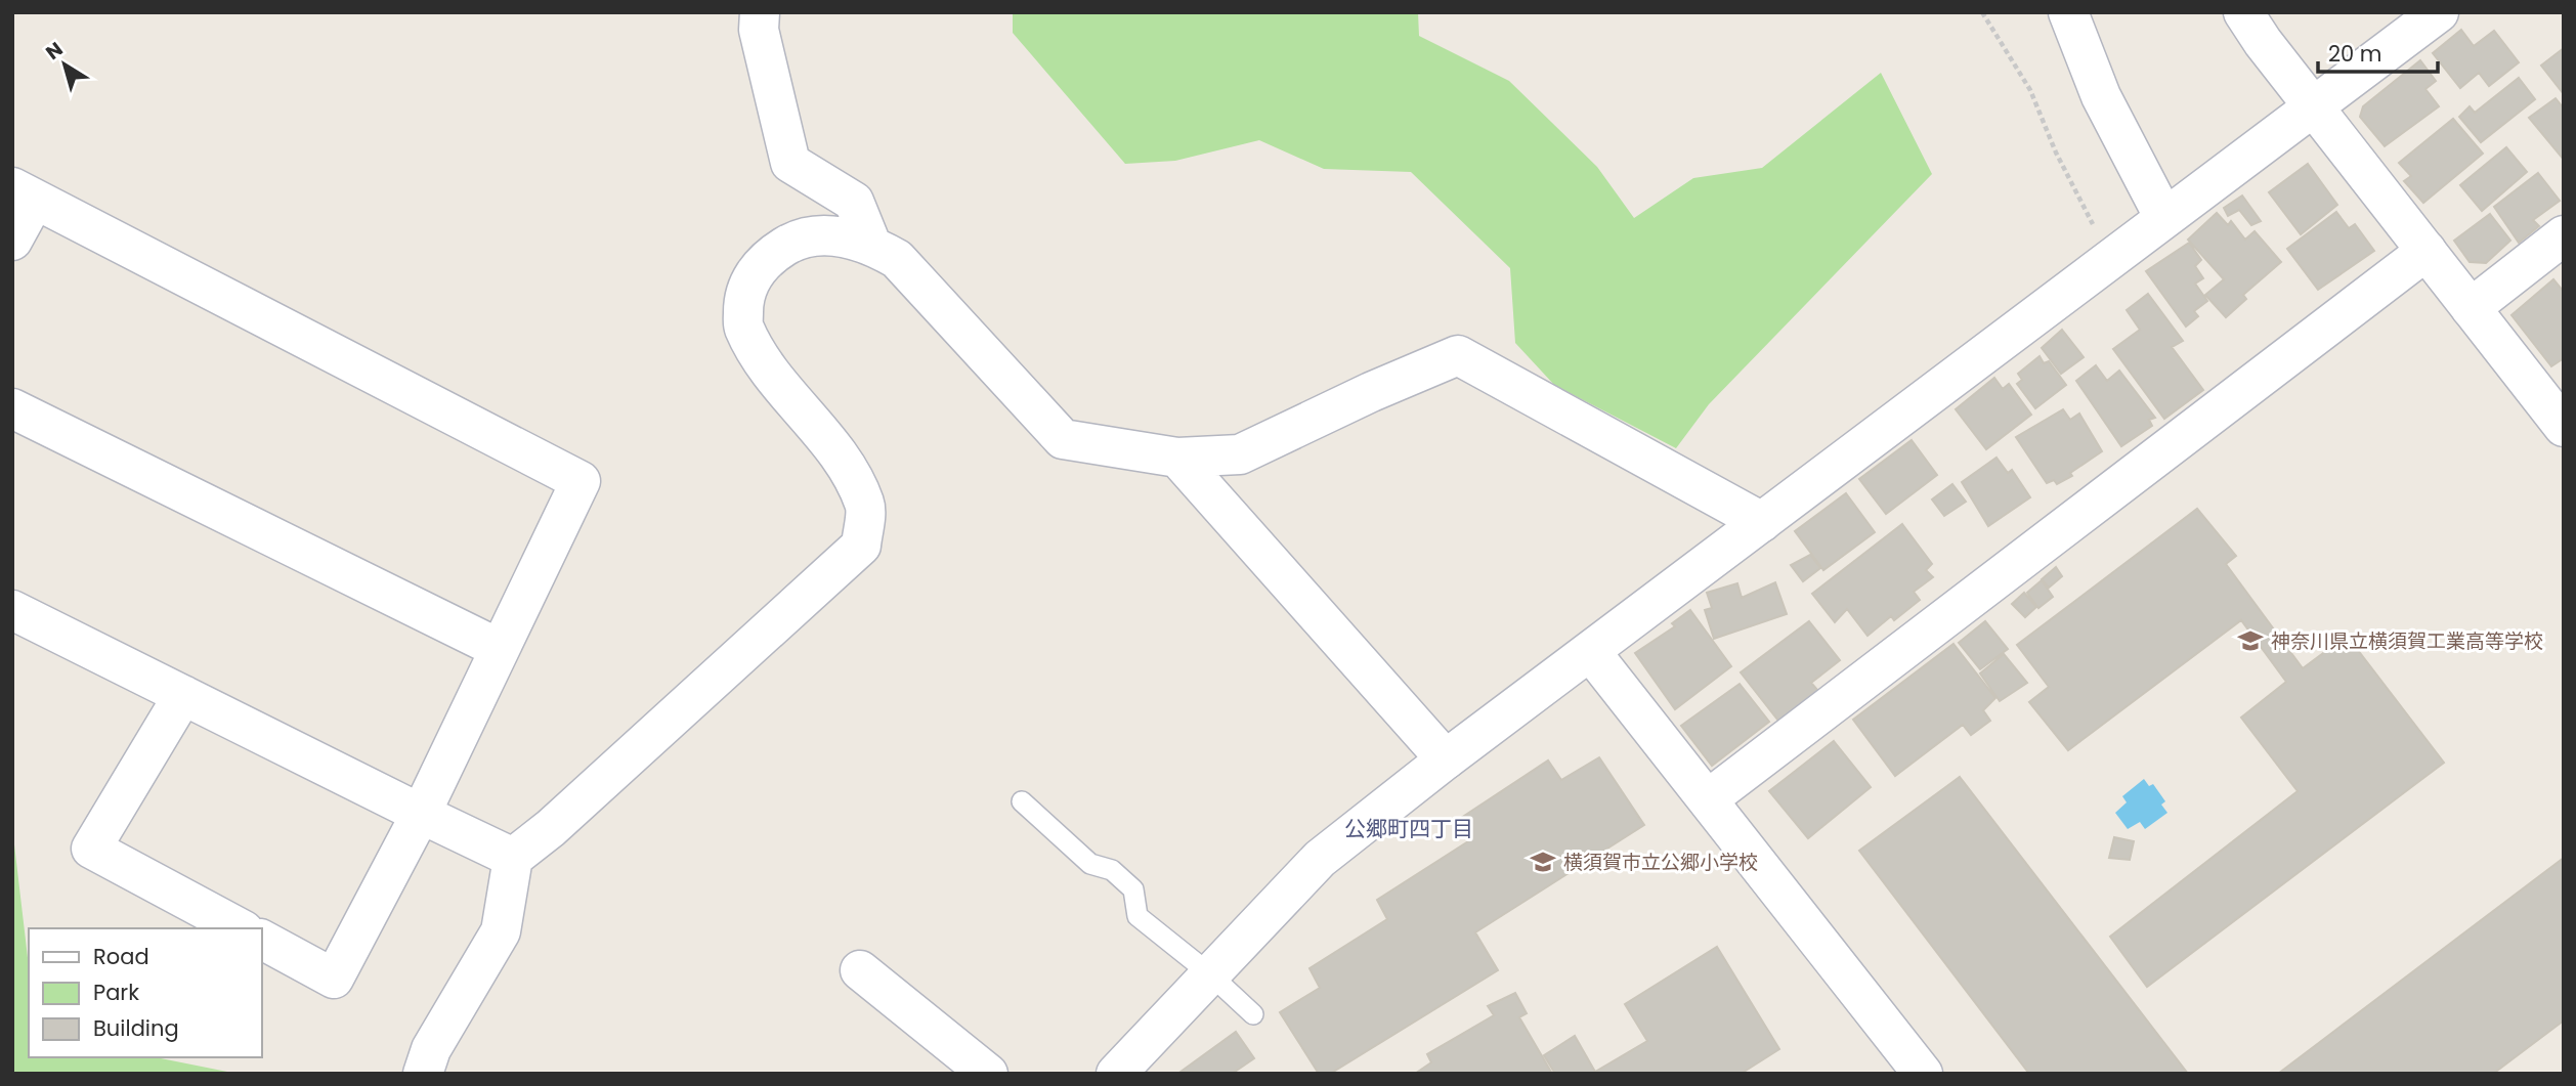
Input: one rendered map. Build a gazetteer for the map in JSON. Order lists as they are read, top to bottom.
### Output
{
  "districts": ["公郷町四丁目"],
  "places": {
    "school or university": ["神奈川県立横須賀工業高等学校", "横須賀市立公郷小学校"]
  },
  "legend": ["Road", "Park", "Building"],
  "scale_bar": "20 m",
  "north": "top left"
}
